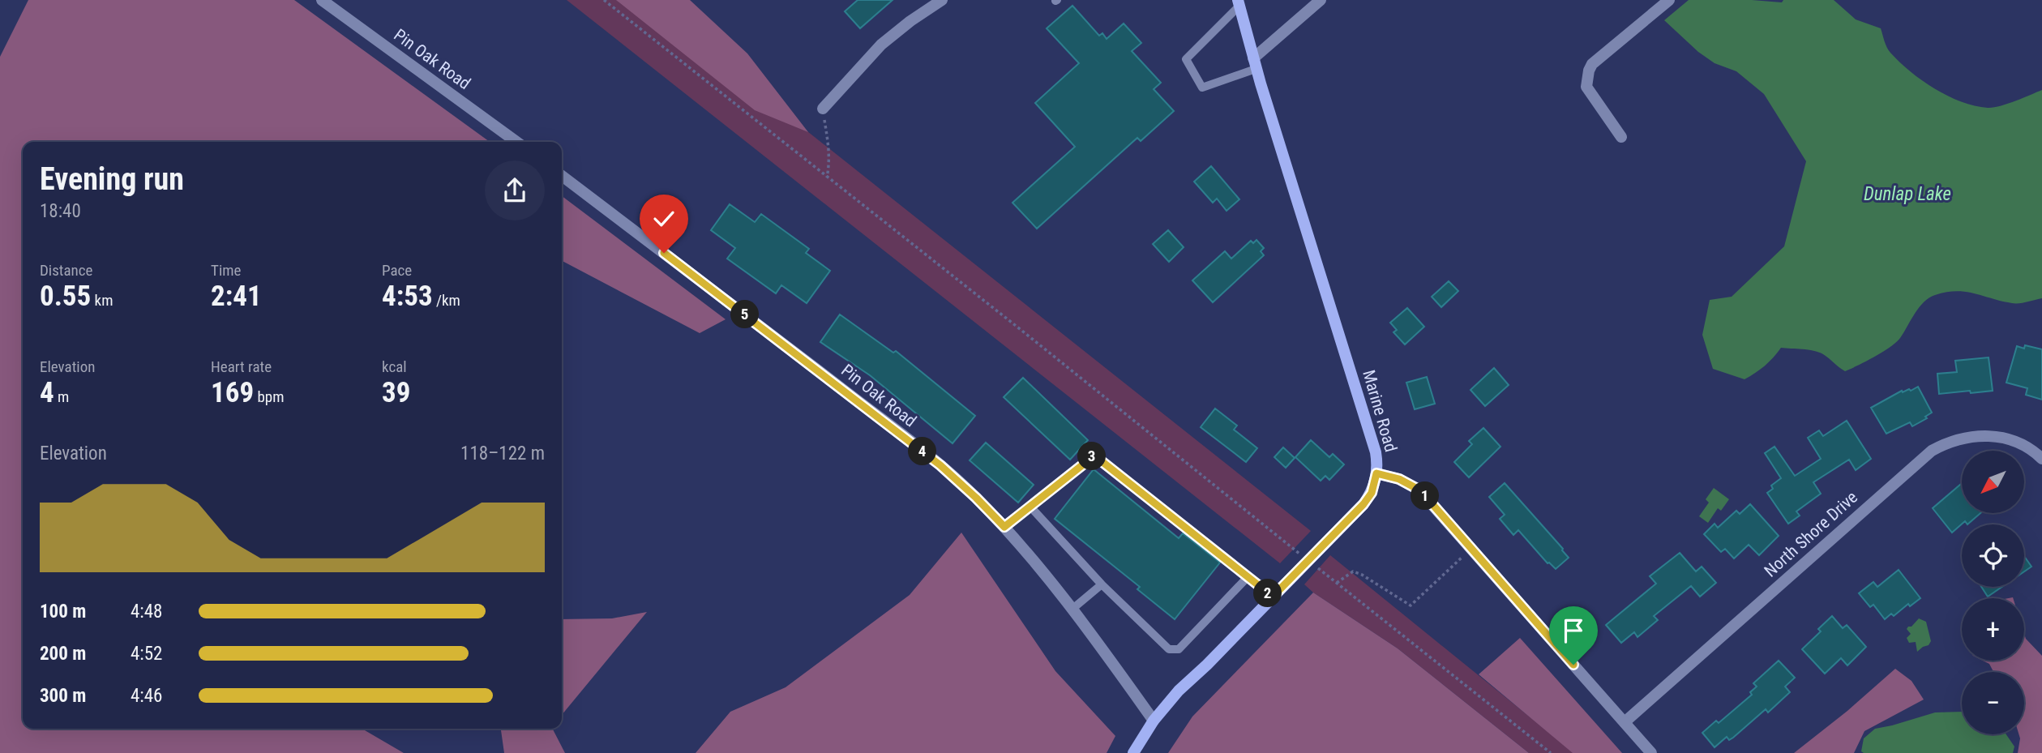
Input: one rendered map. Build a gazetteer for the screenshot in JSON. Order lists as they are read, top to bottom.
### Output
{
  "streets": {
    "main road": ["Marine Road"],
    "street": ["Pin Oak Road", "North Shore Drive"]
  },
  "crossings": [
    ["Pin Oak Road", "Marine Road"]
  ],
  "water": ["Dunlap Lake"],
  "north": "bottom left",
  "page": {
    "heading": ["Evening run", "18:40"],
    "stats": [
      ["Distance", "0.55 km"],
      ["Time", "2:41"],
      ["Pace", "4:53 /km"],
      ["Elevation", "4 m"],
      ["Heart rate", "169 bpm"],
      ["kcal", "39"]
    ],
    "pins": [
      "5",
      "4",
      "3",
      "1",
      "2"
    ],
    "chart": ["Elevation", "118–122 m"],
    "map_buttons": ["+", "−"],
    "list": [
      {
        "name": "100 m",
        "note": "4:48"
      },
      {
        "name": "200 m",
        "note": "4:52"
      },
      {
        "name": "300 m",
        "note": "4:46"
      }
    ]
  }
}
